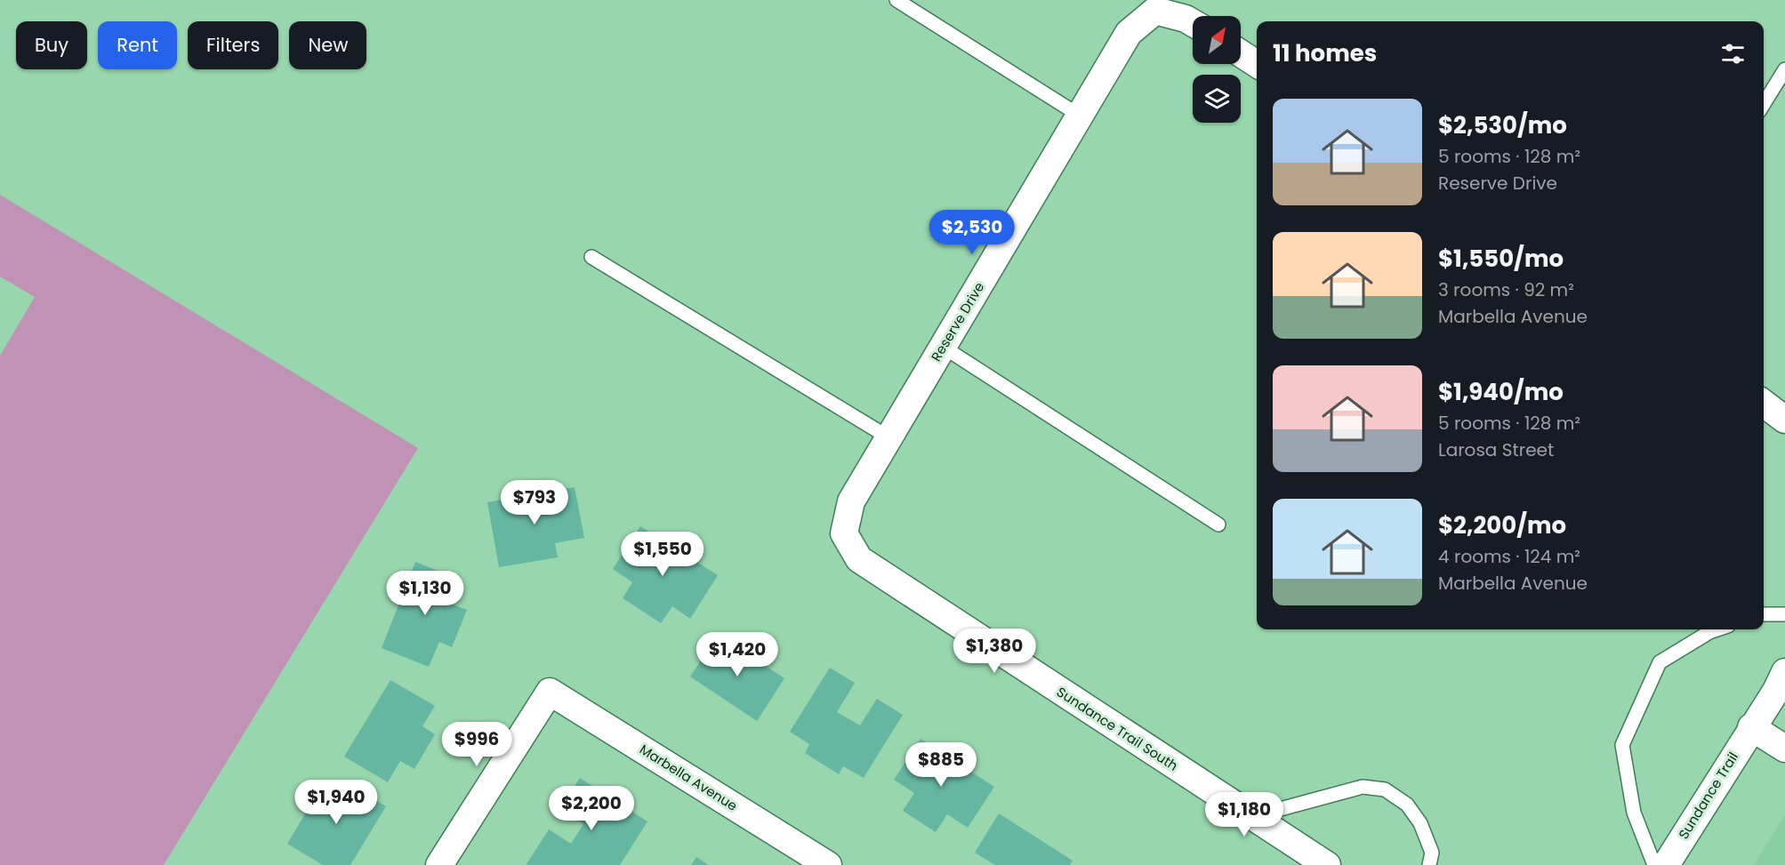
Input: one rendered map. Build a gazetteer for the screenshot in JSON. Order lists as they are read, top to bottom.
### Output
{
  "streets": {
    "street": [
      "Reserve Drive",
      "Sundance Trail South",
      "Marbella Avenue",
      "Sundance Trail"
    ]
  },
  "crossings": [
    ["Reserve Drive", "Sundance Trail South"]
  ],
  "north": "top right",
  "page": {
    "chip": [
      "Buy",
      "Rent",
      "Filters",
      "New"
    ],
    "heading": "11 homes",
    "list": [
      {
        "name": "$2,530/mo",
        "note": "5 rooms · 128 m² · Reserve Drive"
      },
      {
        "name": "$1,550/mo",
        "note": "3 rooms · 92 m² · Marbella Avenue"
      },
      {
        "name": "$1,940/mo",
        "note": "5 rooms · 128 m² · Larosa Street"
      },
      {
        "name": "$2,200/mo",
        "note": "4 rooms · 124 m² · Marbella Avenue"
      }
    ],
    "price": [
      "$2,530",
      "$793",
      "$1,550",
      "$1,130",
      "$1,380",
      "$1,420",
      "$996",
      "$885",
      "$1,940",
      "$2,200",
      "$1,180"
    ]
  }
}
